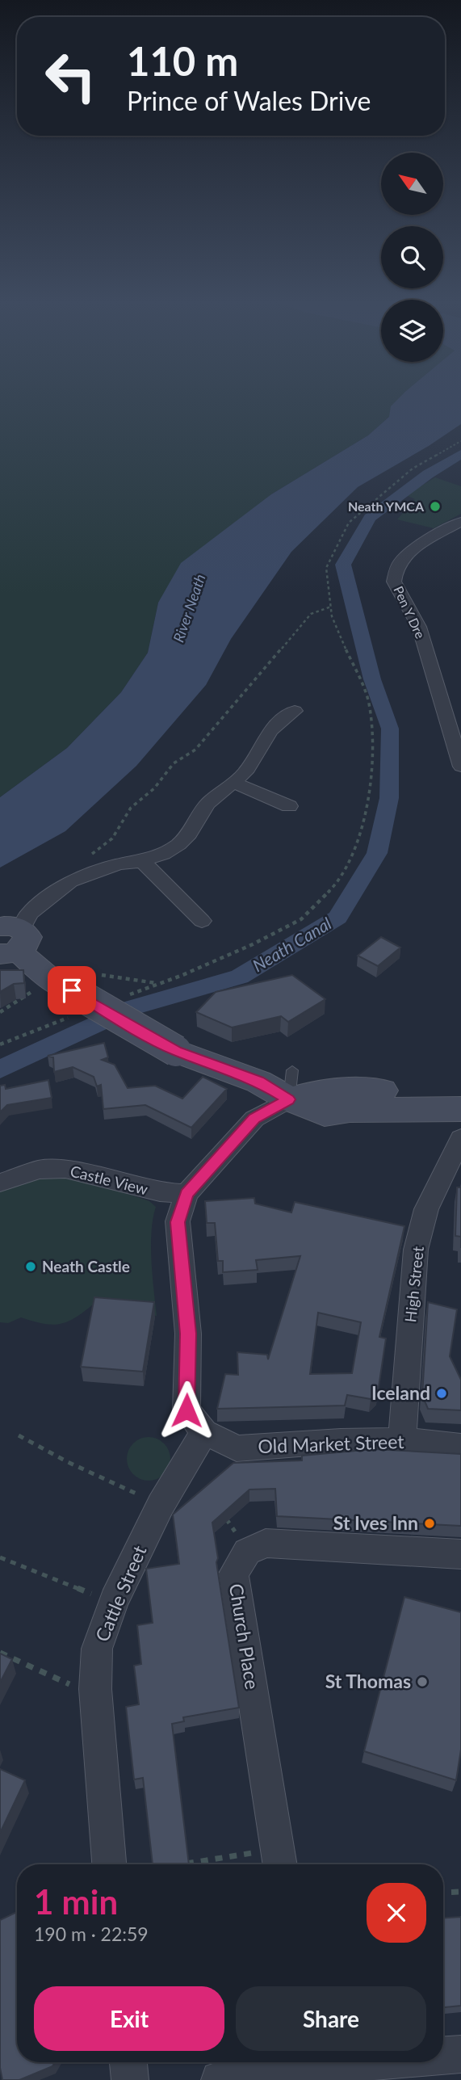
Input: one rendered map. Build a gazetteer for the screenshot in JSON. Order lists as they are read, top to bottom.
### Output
{
  "streets": {
    "street": [
      "Pen Y Dre",
      "Castle View",
      "High Street",
      "Old Market Street",
      "Cattle Street",
      "Church Place"
    ]
  },
  "crossings": [
    ["High Street", "Old Market Street"],
    ["Old Market Street", "Cattle Street"]
  ],
  "water": ["River Neath", "Neath Canal"],
  "places": [
    "Neath YMCA",
    "Neath Castle",
    "Iceland",
    "St Ives Inn",
    "St Thomas"
  ],
  "north": "top left",
  "page": {
    "turn": ["110 m", "Prince of Wales Drive"],
    "heading": ["1 min", "190 m · 22:59"],
    "buttons": ["Exit", "Share"]
  }
}
